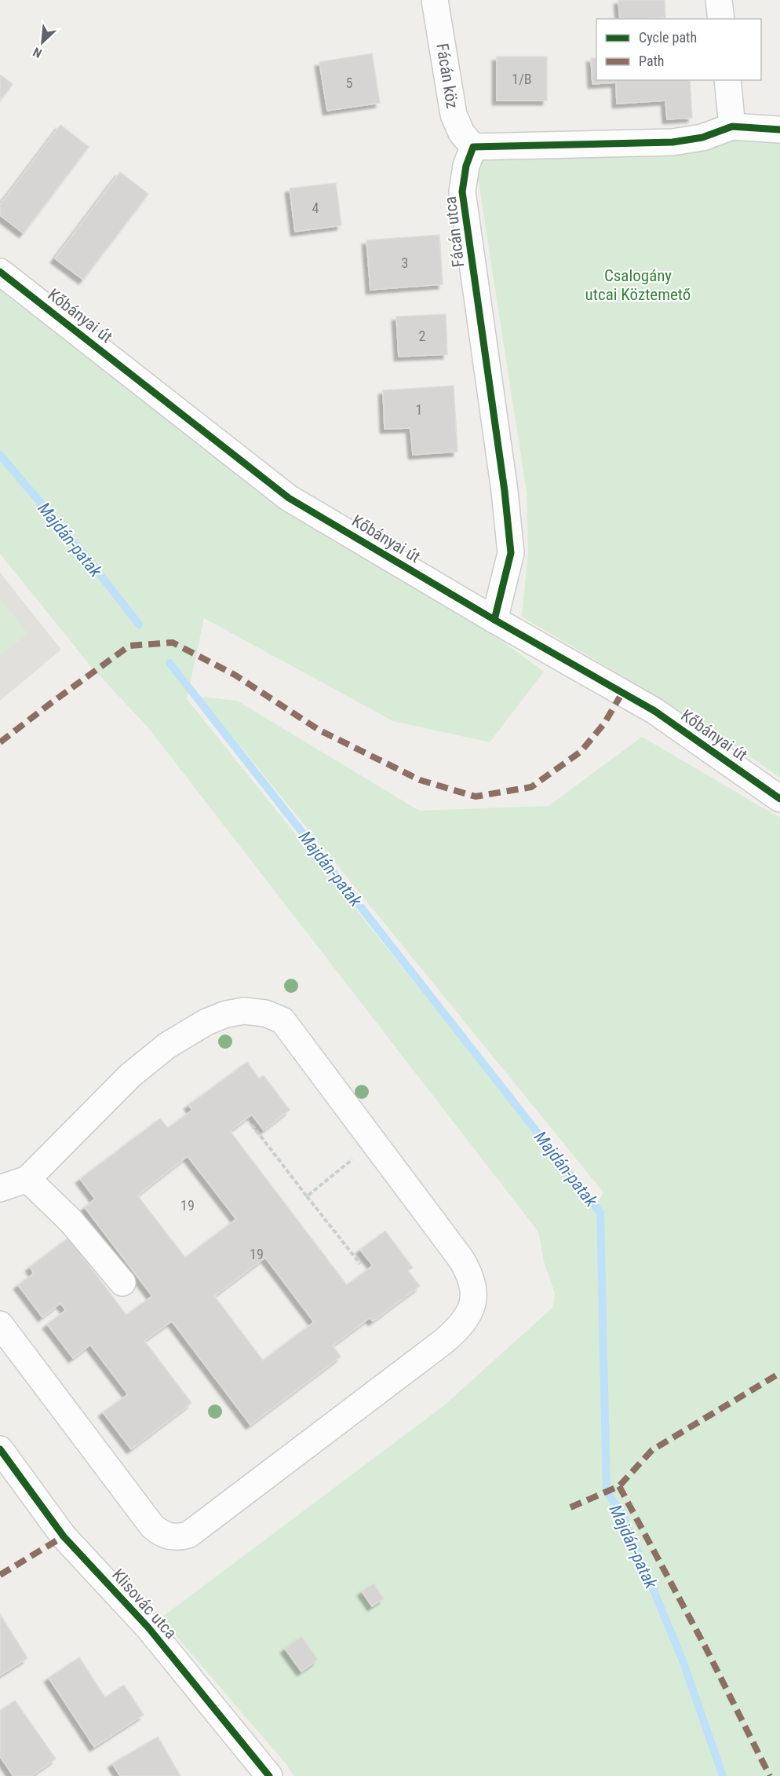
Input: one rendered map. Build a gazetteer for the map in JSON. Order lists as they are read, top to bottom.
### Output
{
  "streets": {
    "street": [
      "Fácán köz",
      "Fácán utca",
      "Kőbányai út",
      "Klisovác utca"
    ]
  },
  "crossings": [
    ["Fácán köz", "Fácán utca"],
    ["Fácán utca", "Kőbányai út"]
  ],
  "water": ["Majdán-patak"],
  "parks": ["Csalogány utcai Köztemető"],
  "house_numbers": [
    "1/B",
    "5",
    "4",
    "3",
    "2",
    "1",
    "19",
    "19"
  ],
  "legend": ["Cycle path", "Path"],
  "north": "bottom left"
}
